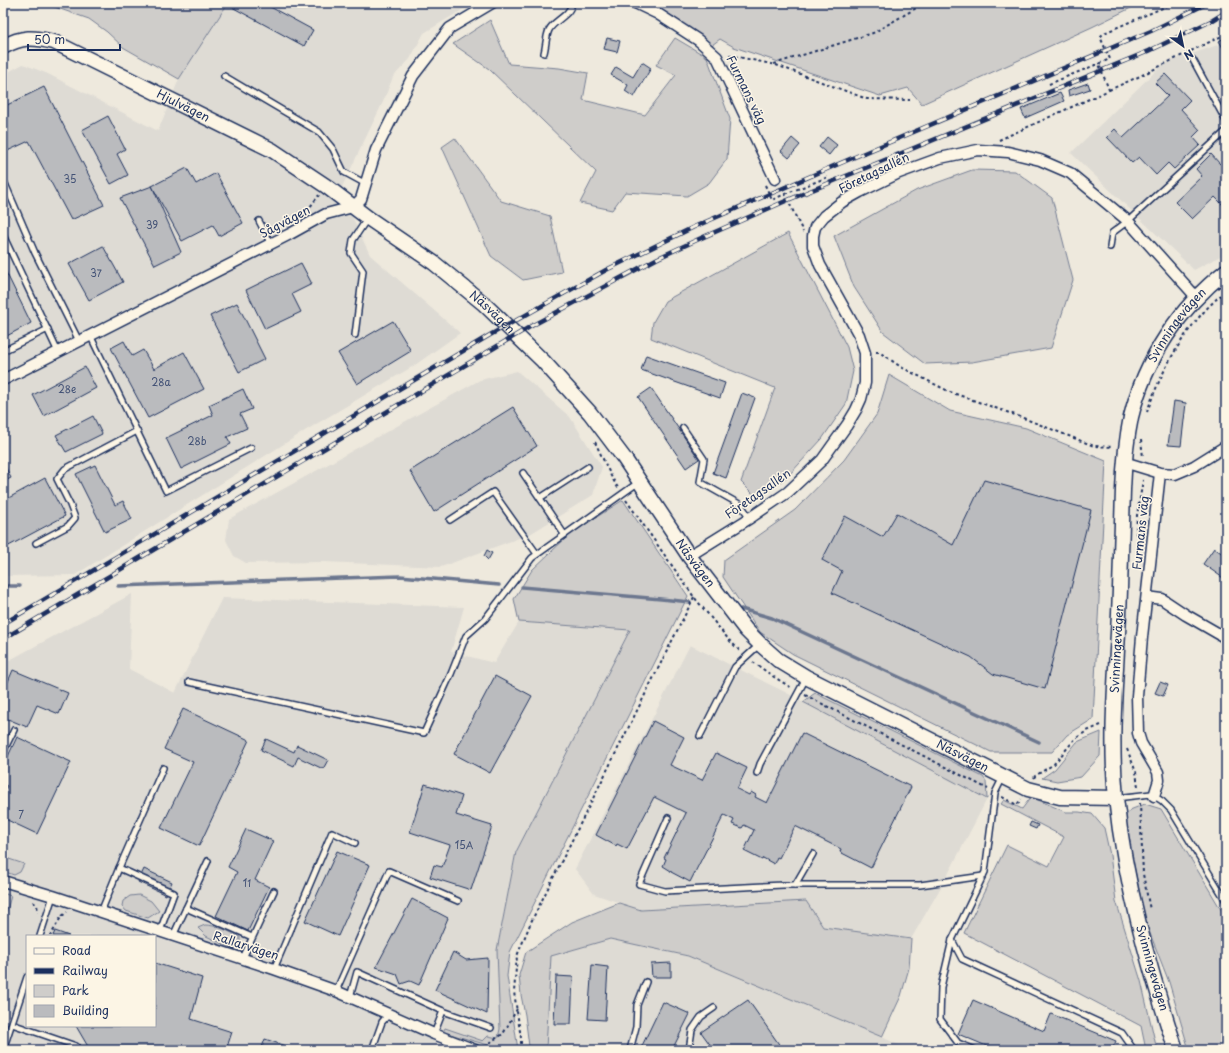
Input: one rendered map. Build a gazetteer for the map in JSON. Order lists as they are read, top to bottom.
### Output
{
  "streets": {
    "street": [
      "Furmans väg",
      "Hjulvägen",
      "Företagsallén",
      "Sågvägen",
      "Näsvägen",
      "Svinningevägen",
      "Rallarvägen"
    ]
  },
  "crossings": [
    ["Hjulvägen", "Sågvägen"],
    ["Hjulvägen", "Näsvägen"],
    ["Företagsallén", "Näsvägen"],
    ["Företagsallén", "Svinningevägen"],
    ["Sågvägen", "Näsvägen"],
    ["Näsvägen", "Svinningevägen"]
  ],
  "house_numbers": [
    "35",
    "39",
    "37",
    "28a",
    "28e",
    "28b",
    "7",
    "15A",
    "11"
  ],
  "legend": [
    "Road",
    "Railway",
    "Park",
    "Building"
  ],
  "scale_bar": "50 m",
  "north": "bottom right"
}
